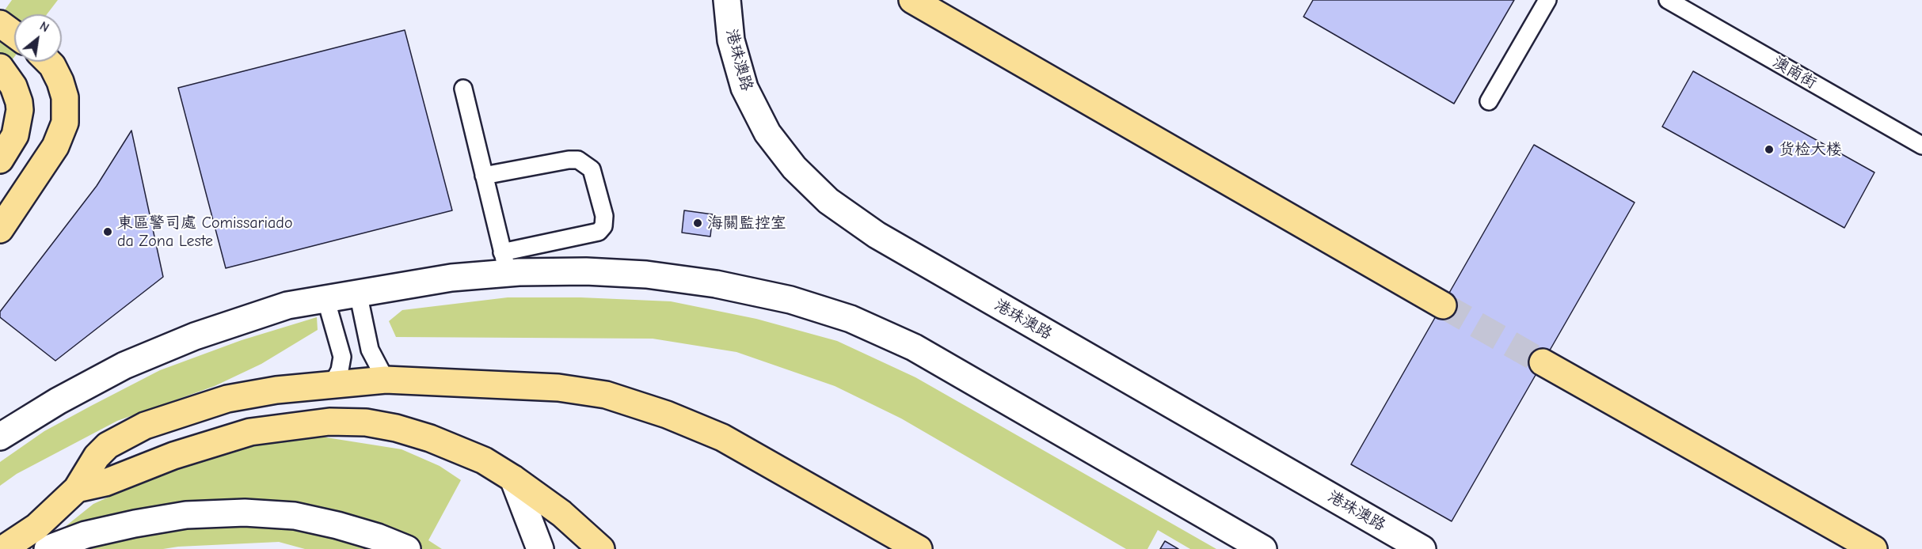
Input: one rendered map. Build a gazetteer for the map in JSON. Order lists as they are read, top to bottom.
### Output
{
  "streets": {
    "street": ["港珠澳路"],
    "lane": ["澳南街"]
  },
  "places": ["货检大楼", "海關監控室", "東區警司處 Comissariado da Zona Leste"],
  "north": "top right"
}
